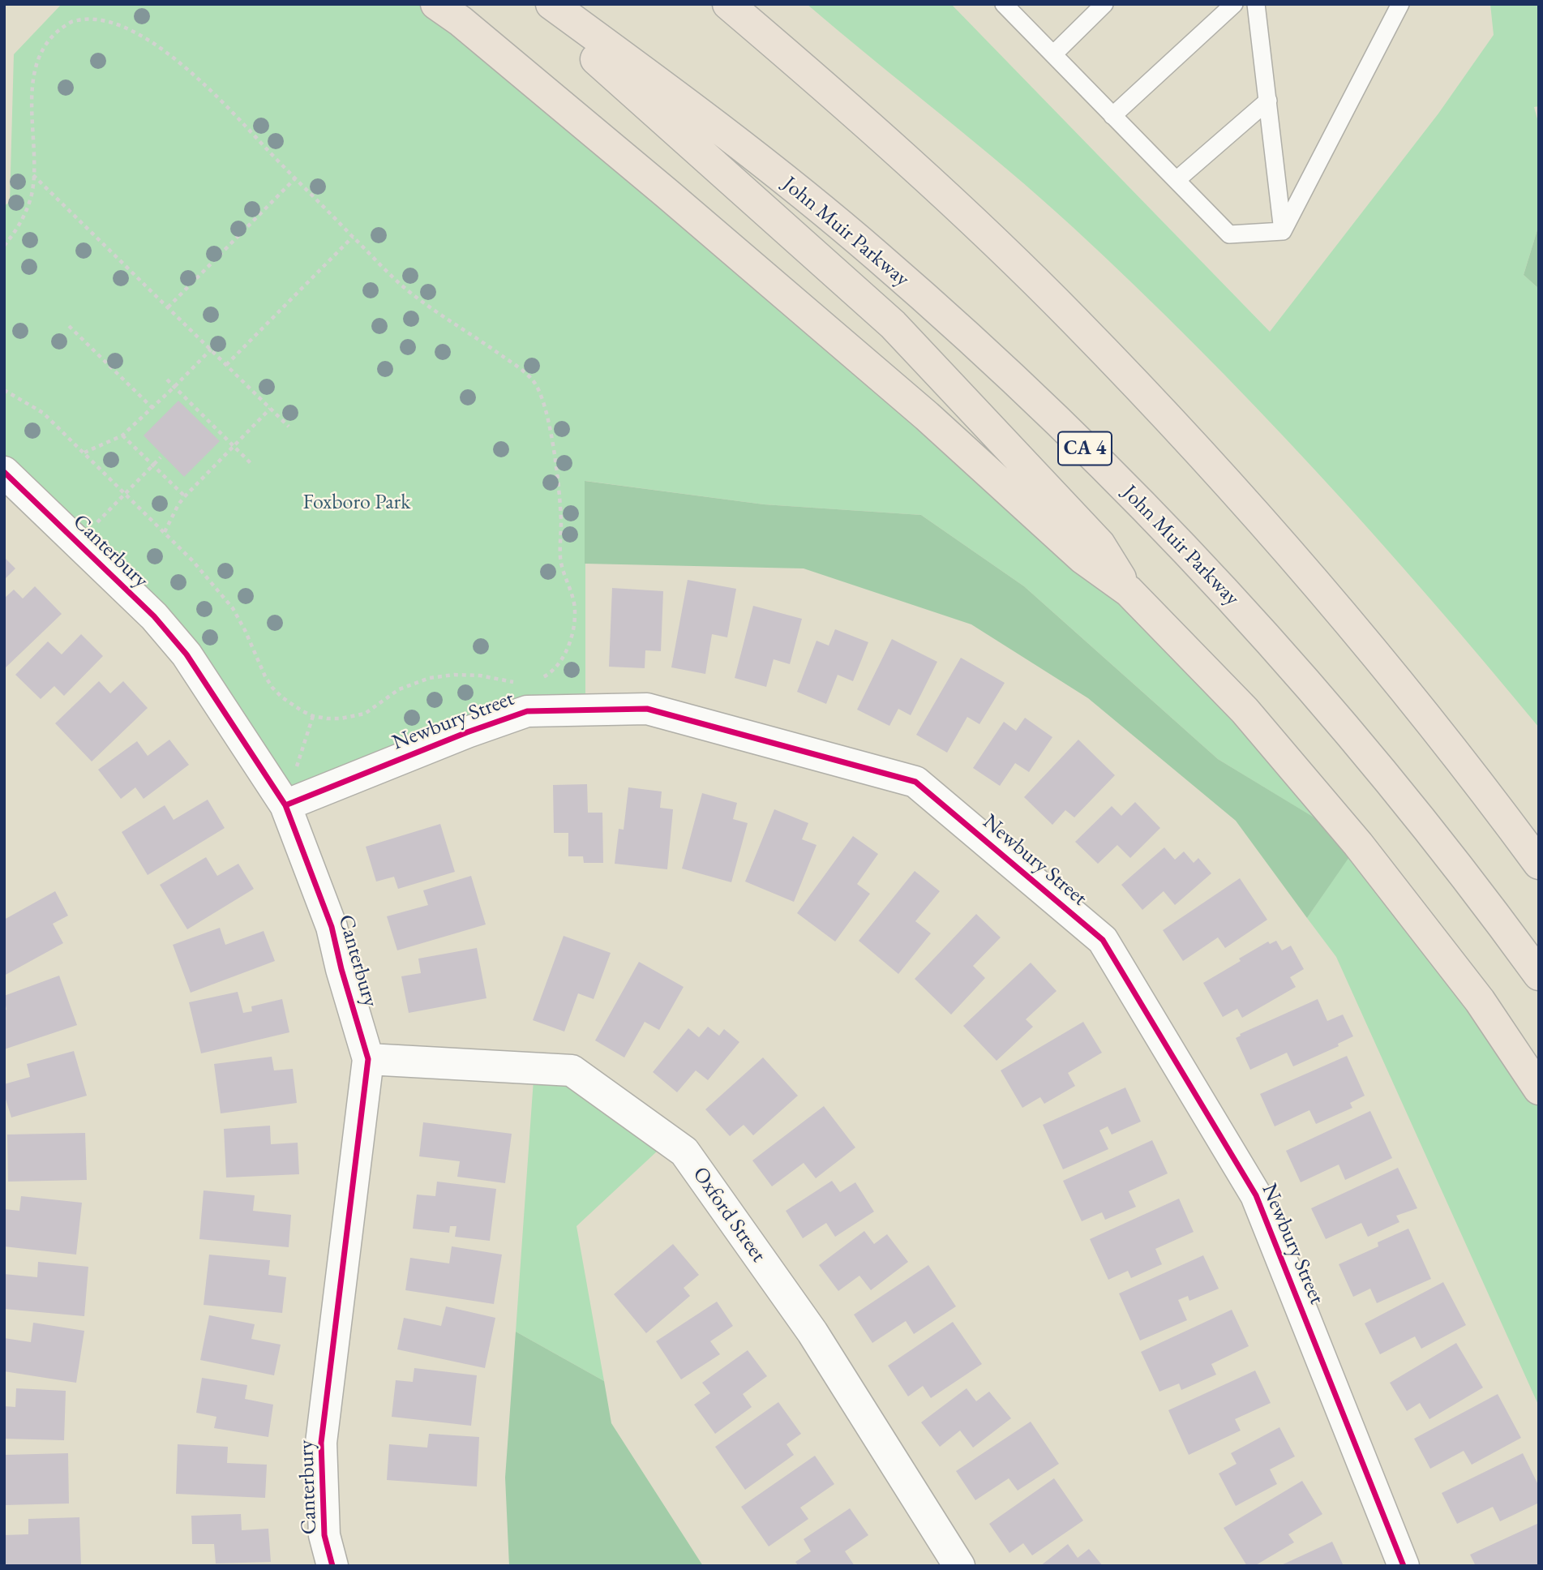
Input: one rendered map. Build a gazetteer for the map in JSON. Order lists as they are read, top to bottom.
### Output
{
  "streets": {
    "highway": ["John Muir Parkway", "CA 4"],
    "street": ["Canterbury", "Newbury Street", "Oxford Street"]
  },
  "crossings": [
    ["Canterbury", "Newbury Street"],
    ["Canterbury", "Oxford Street"]
  ],
  "parks": ["Foxboro Park"]
}
